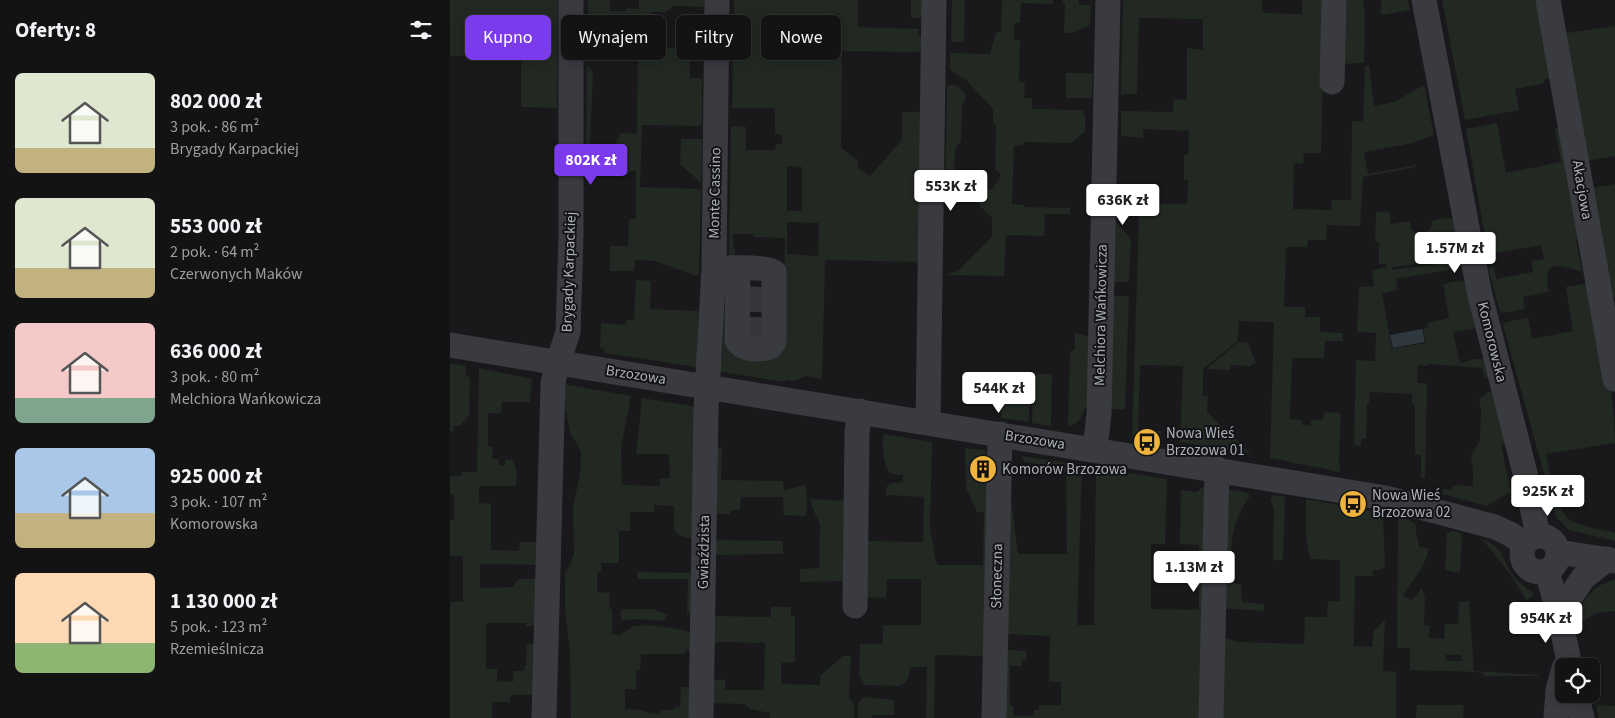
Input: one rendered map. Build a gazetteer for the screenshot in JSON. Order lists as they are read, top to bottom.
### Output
{
  "streets": {
    "street": [
      "Akacjowa",
      "Monte Cassino",
      "Brygady Karpackiej",
      "Melchiora Wańkowicza",
      "Komorowska",
      "Brzozowa",
      "Gwiaździsta",
      "Słoneczna"
    ]
  },
  "crossings": [
    ["Monte Cassino", "Brzozowa"],
    ["Monte Cassino", "Gwiaździsta"],
    ["Brygady Karpackiej", "Brzozowa"],
    ["Melchiora Wańkowicza", "Brzozowa"],
    ["Komorowska", "Brzozowa"],
    ["Brzozowa", "Gwiaździsta"],
    ["Brzozowa", "Słoneczna"]
  ],
  "places": {
    "bus stop": ["Nowa Wieś Brzozowa 01", "Nowa Wieś Brzozowa 02"],
    "building": ["Komorów Brzozowa"]
  },
  "page": {
    "heading": "Oferty: 8",
    "chip": [
      "Kupno",
      "Wynajem",
      "Filtry",
      "Nowe"
    ],
    "list": [
      {
        "name": "802 000 zł",
        "note": "3 pok. · 86 m² · Brygady Karpackiej"
      },
      {
        "name": "553 000 zł",
        "note": "2 pok. · 64 m² · Czerwonych Maków"
      },
      {
        "name": "636 000 zł",
        "note": "3 pok. · 80 m² · Melchiora Wańkowicza"
      },
      {
        "name": "925 000 zł",
        "note": "3 pok. · 107 m² · Komorowska"
      },
      {
        "name": "1 130 000 zł",
        "note": "5 pok. · 123 m² · Rzemieślnicza"
      }
    ],
    "price": [
      "802K zł",
      "553K zł",
      "636K zł",
      "1.57M zł",
      "544K zł",
      "925K zł",
      "1.13M zł",
      "954K zł"
    ]
  }
}
